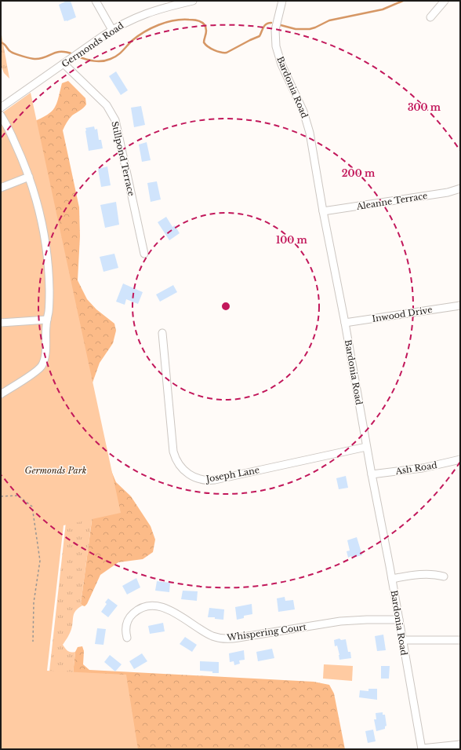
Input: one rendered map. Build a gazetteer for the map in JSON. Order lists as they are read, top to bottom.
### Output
{
  "streets": {
    "street": [
      "Germonds Road",
      "Bardonia Road",
      "Stillpond Terrace",
      "Aleanne Terrace",
      "Inwood Drive",
      "Ash Road",
      "Joseph Lane",
      "Whispering Court"
    ]
  },
  "crossings": [
    ["Germonds Road", "Stillpond Terrace"],
    ["Bardonia Road", "Aleanne Terrace"],
    ["Bardonia Road", "Inwood Drive"],
    ["Bardonia Road", "Ash Road"],
    ["Bardonia Road", "Joseph Lane"],
    ["Bardonia Road", "Whispering Court"]
  ],
  "parks": ["Germonds Park"],
  "rings": ["300 m", "200 m", "100 m"]
}
